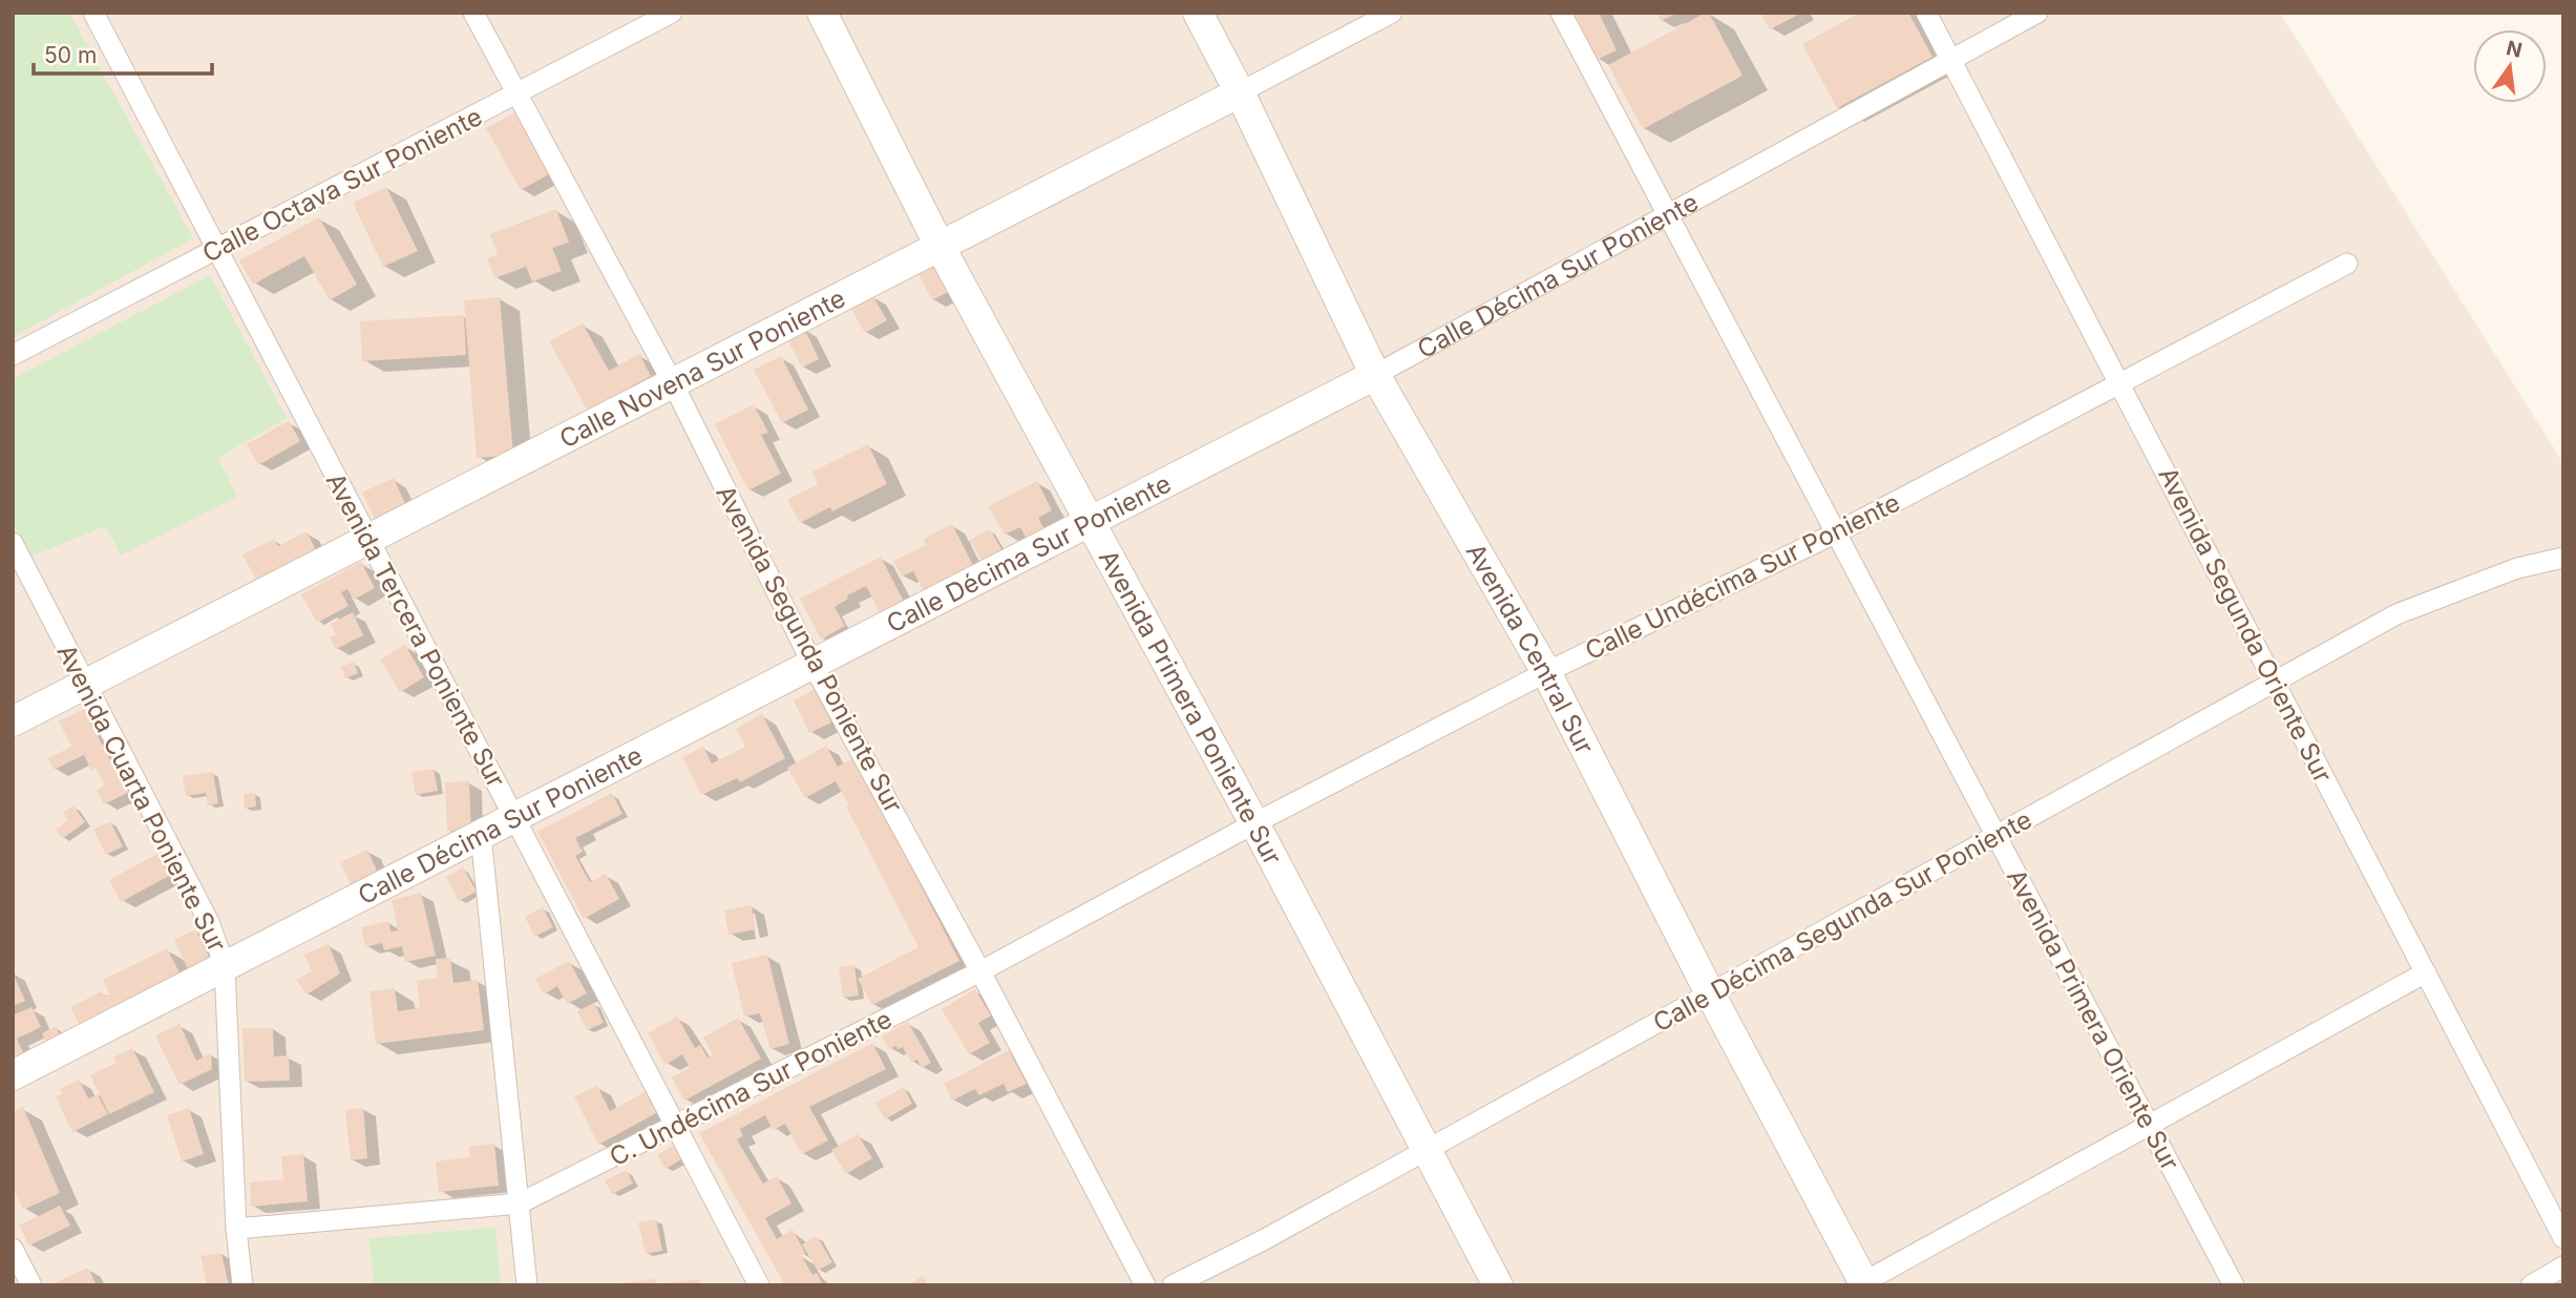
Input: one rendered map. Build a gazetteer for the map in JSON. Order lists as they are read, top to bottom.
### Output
{
  "streets": {
    "street": [
      "Calle Octava Sur Poniente",
      "Calle Décima Sur Poniente",
      "Calle Novena Sur Poniente",
      "Calle Undécima Sur Poniente",
      "Avenida Segunda Oriente Sur",
      "Avenida Tercera Poniente Sur",
      "Avenida Segunda Poniente Sur",
      "Avenida Central Sur",
      "Avenida Primera Poniente Sur",
      "Avenida Cuarta Poniente Sur",
      "Calle Décima Segunda Sur Poniente",
      "Avenida Primera Oriente Sur",
      "C. Undécima Sur Poniente"
    ]
  },
  "crossings": [
    ["Calle Octava Sur Poniente", "Avenida Tercera Poniente Sur"],
    ["Calle Octava Sur Poniente", "Avenida Segunda Poniente Sur"],
    ["Calle Décima Sur Poniente", "Avenida Segunda Oriente Sur"],
    ["Calle Décima Sur Poniente", "Avenida Tercera Poniente Sur"],
    ["Calle Décima Sur Poniente", "Avenida Segunda Poniente Sur"],
    ["Calle Décima Sur Poniente", "Avenida Central Sur"],
    ["Calle Décima Sur Poniente", "Avenida Primera Poniente Sur"],
    ["Calle Décima Sur Poniente", "Avenida Cuarta Poniente Sur"],
    ["Calle Décima Sur Poniente", "Avenida Primera Oriente Sur"],
    ["Calle Novena Sur Poniente", "Avenida Tercera Poniente Sur"],
    ["Calle Novena Sur Poniente", "Avenida Segunda Poniente Sur"],
    ["Calle Novena Sur Poniente", "Avenida Central Sur"],
    ["Calle Novena Sur Poniente", "Avenida Primera Poniente Sur"],
    ["Calle Novena Sur Poniente", "Avenida Cuarta Poniente Sur"],
    ["Calle Undécima Sur Poniente", "Avenida Segunda Oriente Sur"],
    ["Calle Undécima Sur Poniente", "Avenida Segunda Poniente Sur"],
    ["Calle Undécima Sur Poniente", "Avenida Central Sur"],
    ["Calle Undécima Sur Poniente", "Avenida Primera Poniente Sur"],
    ["Calle Undécima Sur Poniente", "Avenida Primera Oriente Sur"],
    ["Calle Undécima Sur Poniente", "C. Undécima Sur Poniente"],
    ["Avenida Segunda Oriente Sur", "Calle Décima Segunda Sur Poniente"],
    ["Avenida Tercera Poniente Sur", "C. Undécima Sur Poniente"],
    ["Avenida Segunda Poniente Sur", "C. Undécima Sur Poniente"],
    ["Avenida Central Sur", "Calle Décima Segunda Sur Poniente"],
    ["Avenida Primera Poniente Sur", "Calle Décima Segunda Sur Poniente"],
    ["Calle Décima Segunda Sur Poniente", "Avenida Primera Oriente Sur"]
  ],
  "scale_bar": "50 m",
  "north": "top"
}
